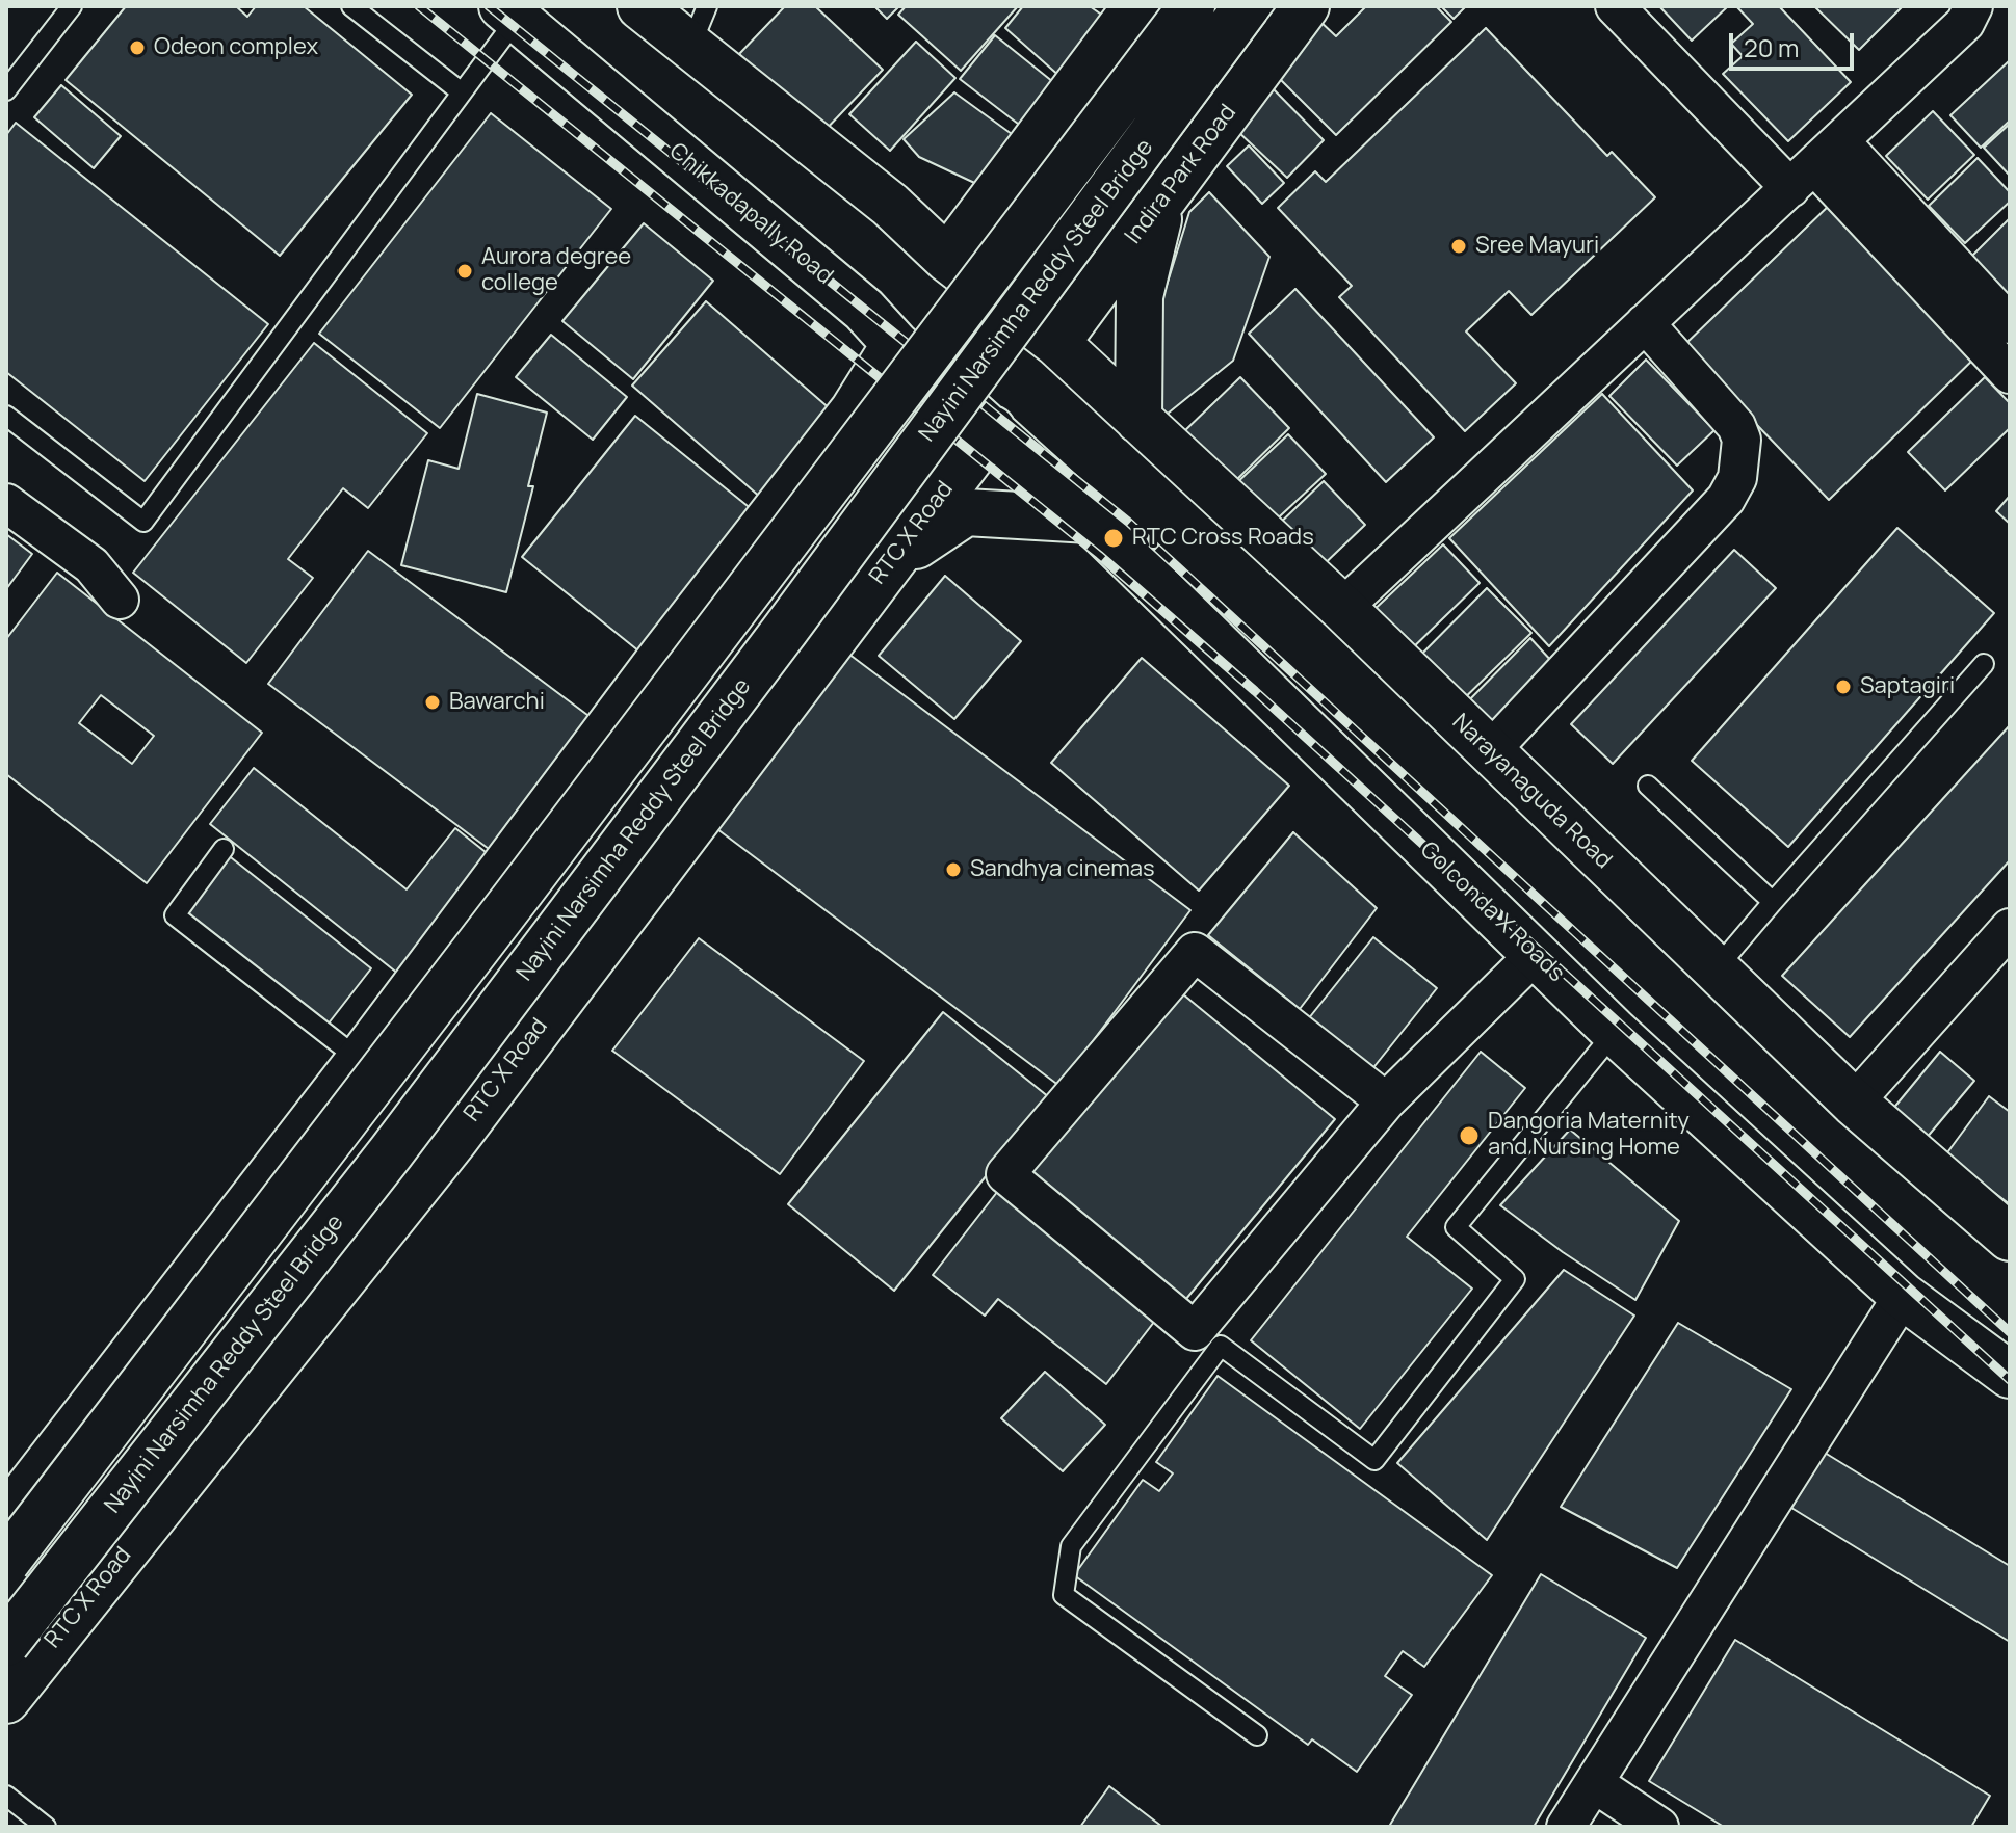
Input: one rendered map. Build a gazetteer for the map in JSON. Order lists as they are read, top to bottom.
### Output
{
  "streets": {
    "main road": [
      "Indira Park Road",
      "Chikkadapally Road",
      "Nayini Narsimha Reddy Steel Bridge",
      "RTC X Road",
      "Narayanaguda Road",
      "Golconda X Roads"
    ]
  },
  "crossings": [
    ["Indira Park Road", "Narayanaguda Road"],
    ["Chikkadapally Road", "RTC X Road"],
    ["Chikkadapally Road", "Golconda X Roads"],
    ["RTC X Road", "Golconda X Roads"]
  ],
  "places": [
    "Odeon complex",
    "Sree Mayuri",
    "Aurora degree college",
    "RTC Cross Roads",
    "Saptagiri",
    "Bawarchi",
    "Sandhya cinemas",
    "Dangoria Maternity and Nursing Home"
  ],
  "scale_bar": "20 m"
}
